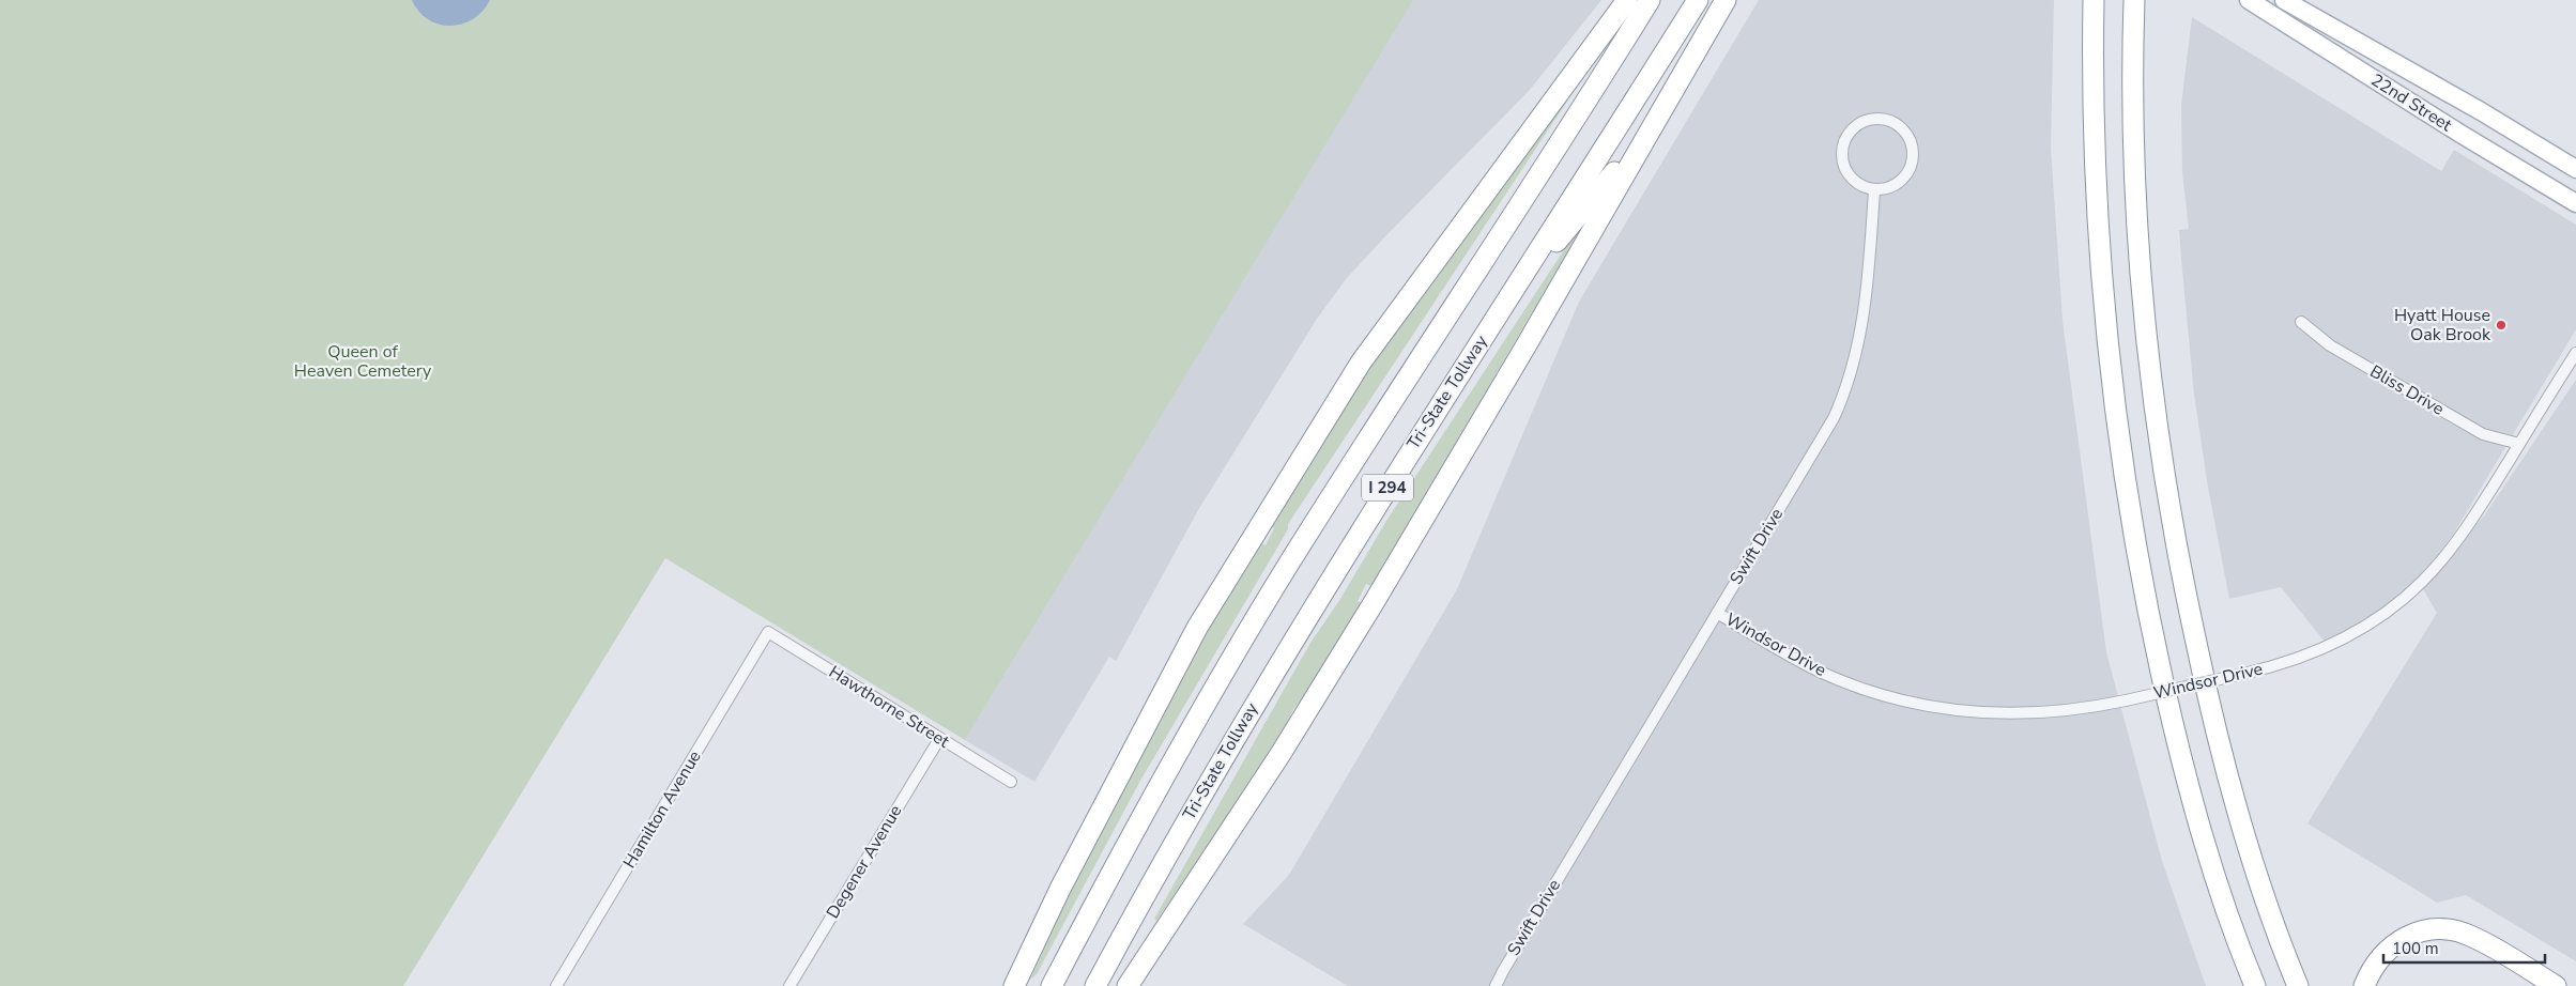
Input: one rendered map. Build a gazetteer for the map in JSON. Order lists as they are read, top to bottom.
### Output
{
  "streets": {
    "highway": ["Tri-State Tollway", "I 294"],
    "main road": ["22nd Street"],
    "street": [
      "Bliss Drive",
      "Swift Drive",
      "Windsor Drive",
      "Hawthorne Street",
      "Hamilton Avenue",
      "Degener Avenue"
    ]
  },
  "crossings": [
    ["Bliss Drive", "Windsor Drive"],
    ["Swift Drive", "Windsor Drive"],
    ["Hawthorne Street", "Hamilton Avenue"],
    ["Hawthorne Street", "Degener Avenue"]
  ],
  "parks": ["Queen of Heaven Cemetery"],
  "places": ["Hyatt House Oak Brook"],
  "scale_bar": "100 m"
}
